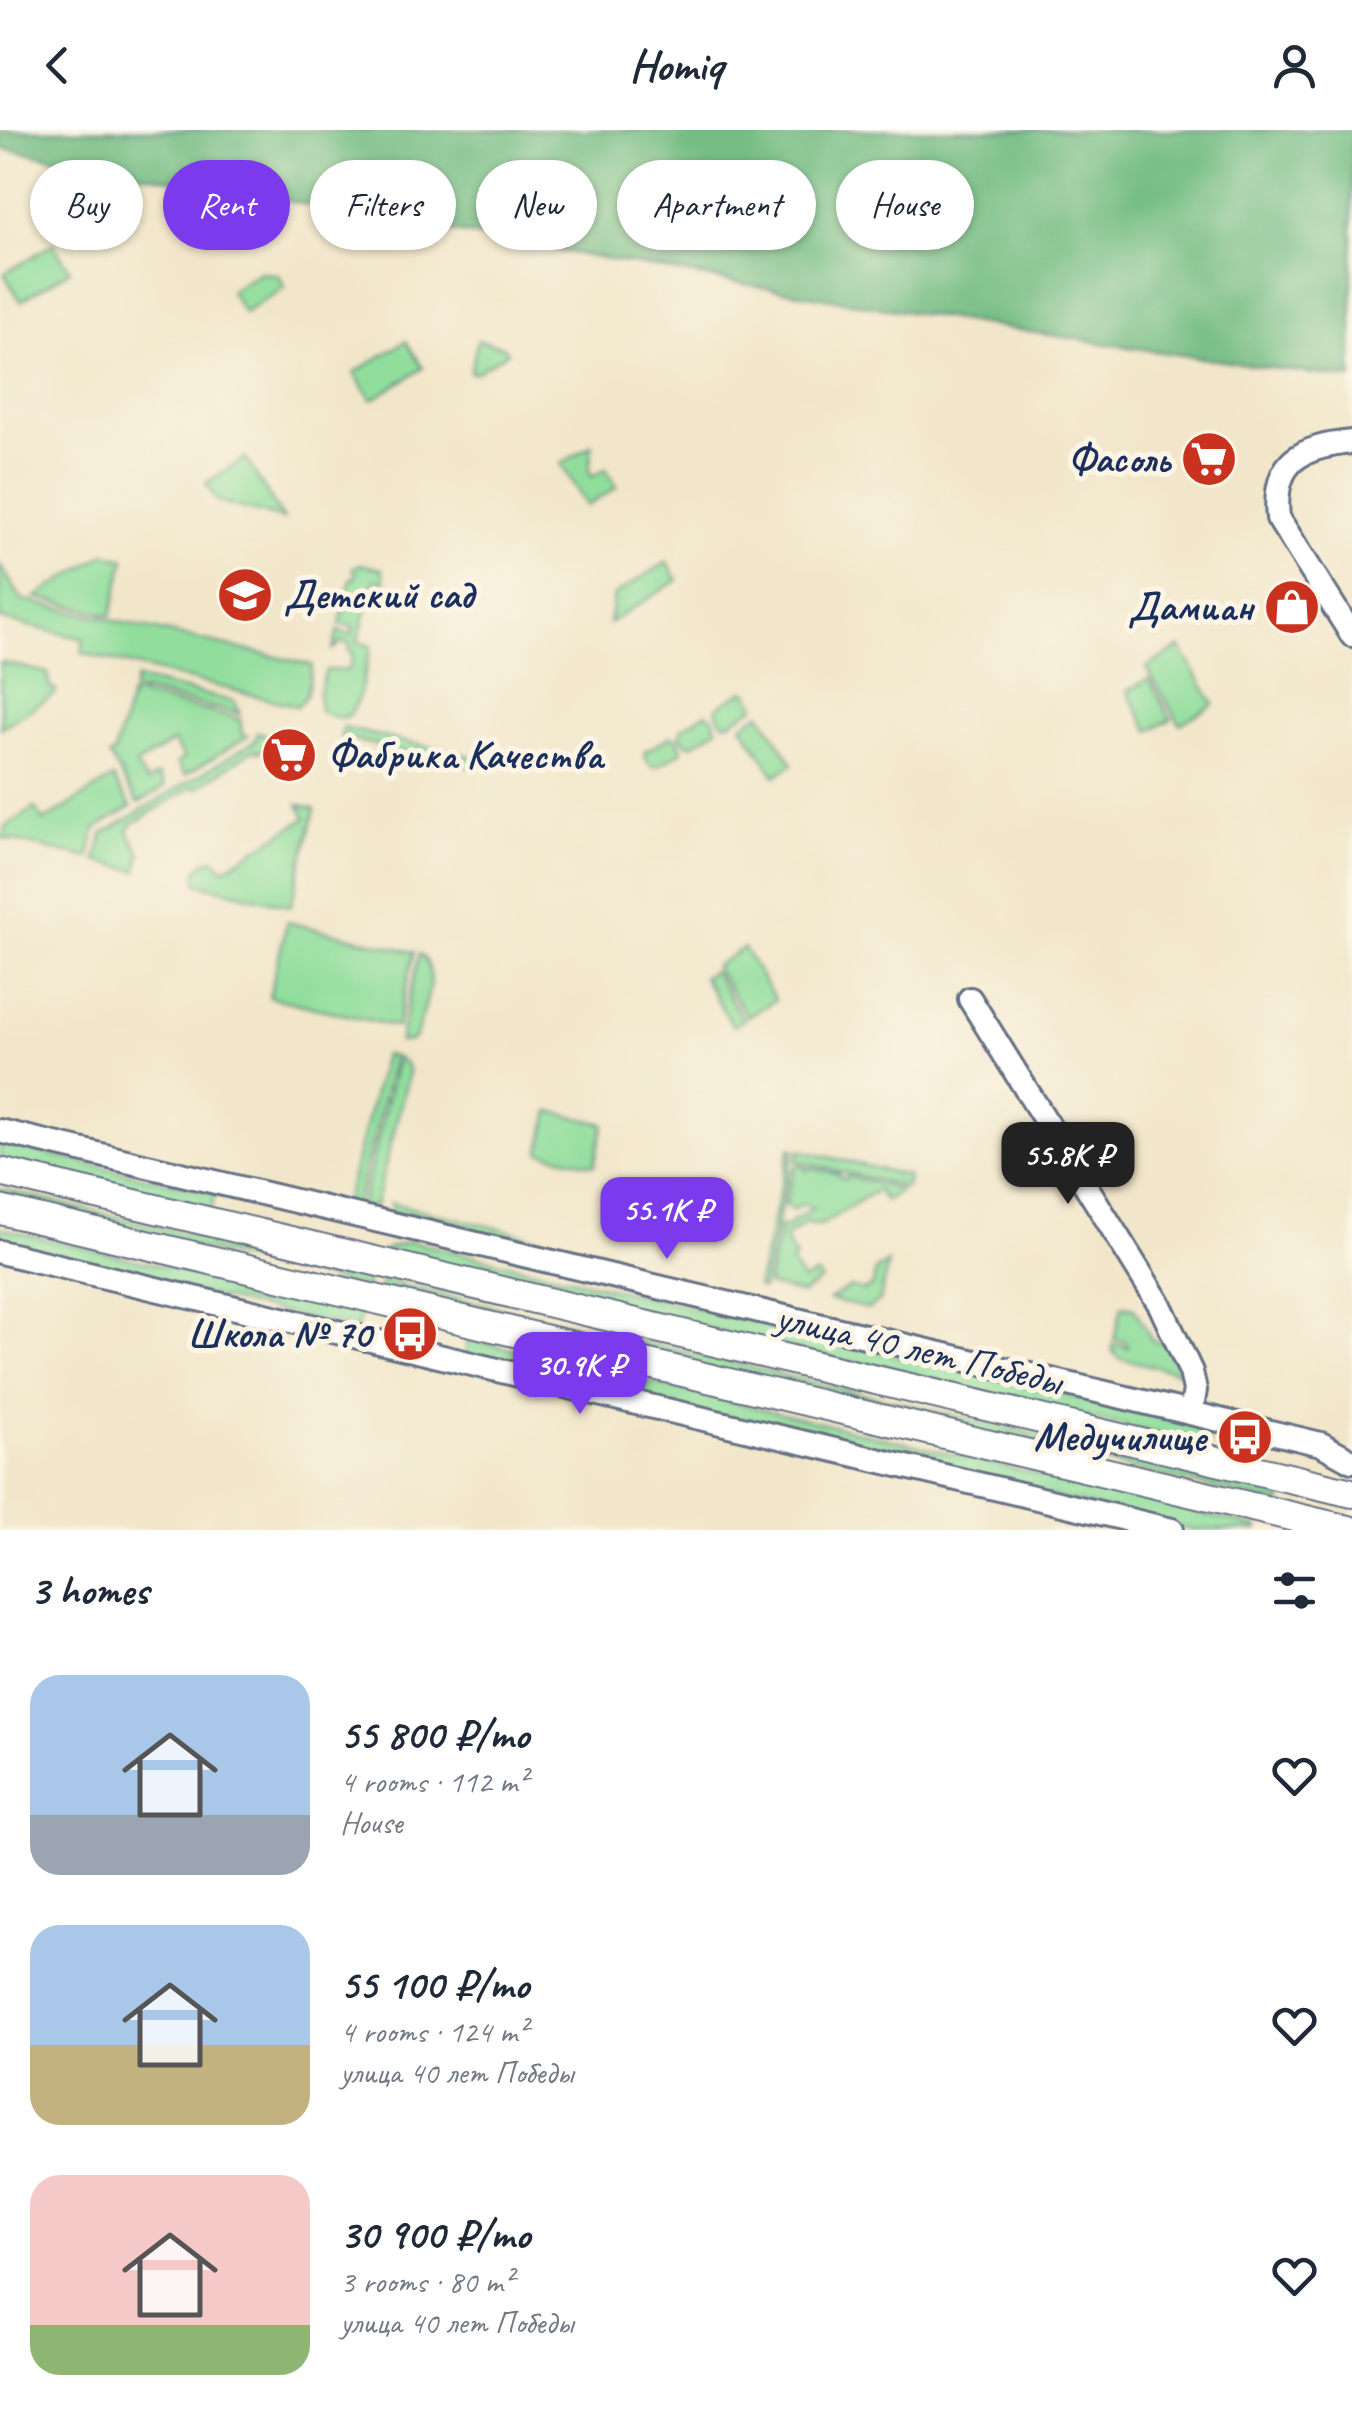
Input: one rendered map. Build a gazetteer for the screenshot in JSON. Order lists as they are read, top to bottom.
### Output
{
  "streets": {
    "main road": ["улица 40 лет Победы"]
  },
  "places": {
    "supermarket": ["Фасоль", "Фабрика Качества"],
    "school or university": ["Детский сад"],
    "shop": ["Дамиан"],
    "bus stop": ["Школа № 70", "Медучилище"]
  },
  "page": {
    "header": "Homiq",
    "chip": [
      "Buy",
      "Rent",
      "Filters",
      "New",
      "Apartment",
      "House"
    ],
    "price": ["55.8K ₽", "55.1K ₽", "30.9K ₽"],
    "heading": "3 homes",
    "list": [
      {
        "name": "55 800 ₽/mo",
        "note": "4 rooms · 112 m² · House"
      },
      {
        "name": "55 100 ₽/mo",
        "note": "4 rooms · 124 m² · улица 40 лет Победы"
      },
      {
        "name": "30 900 ₽/mo",
        "note": "3 rooms · 80 m² · улица 40 лет Победы"
      }
    ]
  }
}
